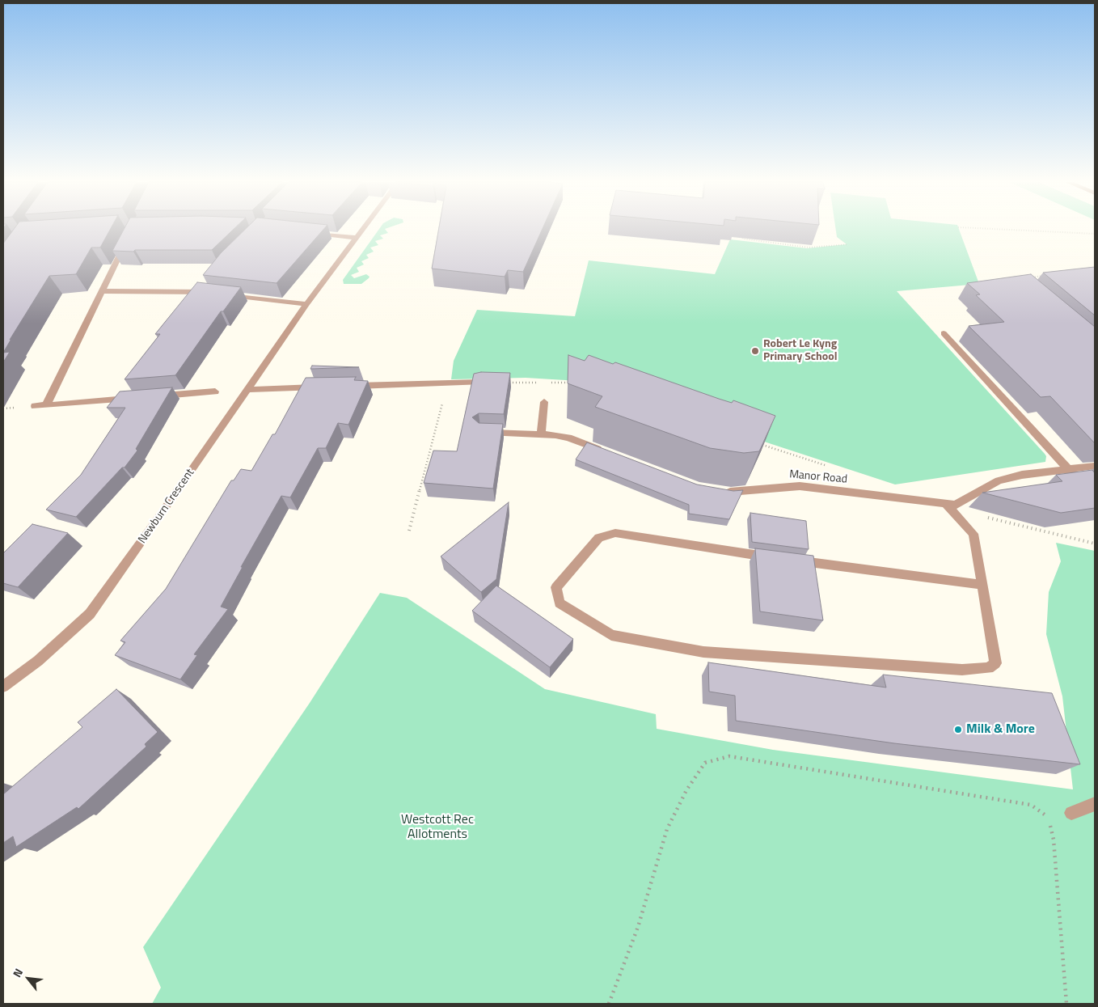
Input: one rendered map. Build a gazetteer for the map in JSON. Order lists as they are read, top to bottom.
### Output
{
  "streets": {
    "street": ["Manor Road", "Newburn Crescent"]
  },
  "parks": ["Westcott Rec Allotments"],
  "places": ["Robert Le Kyng Primary School", "Milk & More"],
  "north": "top left"
}
